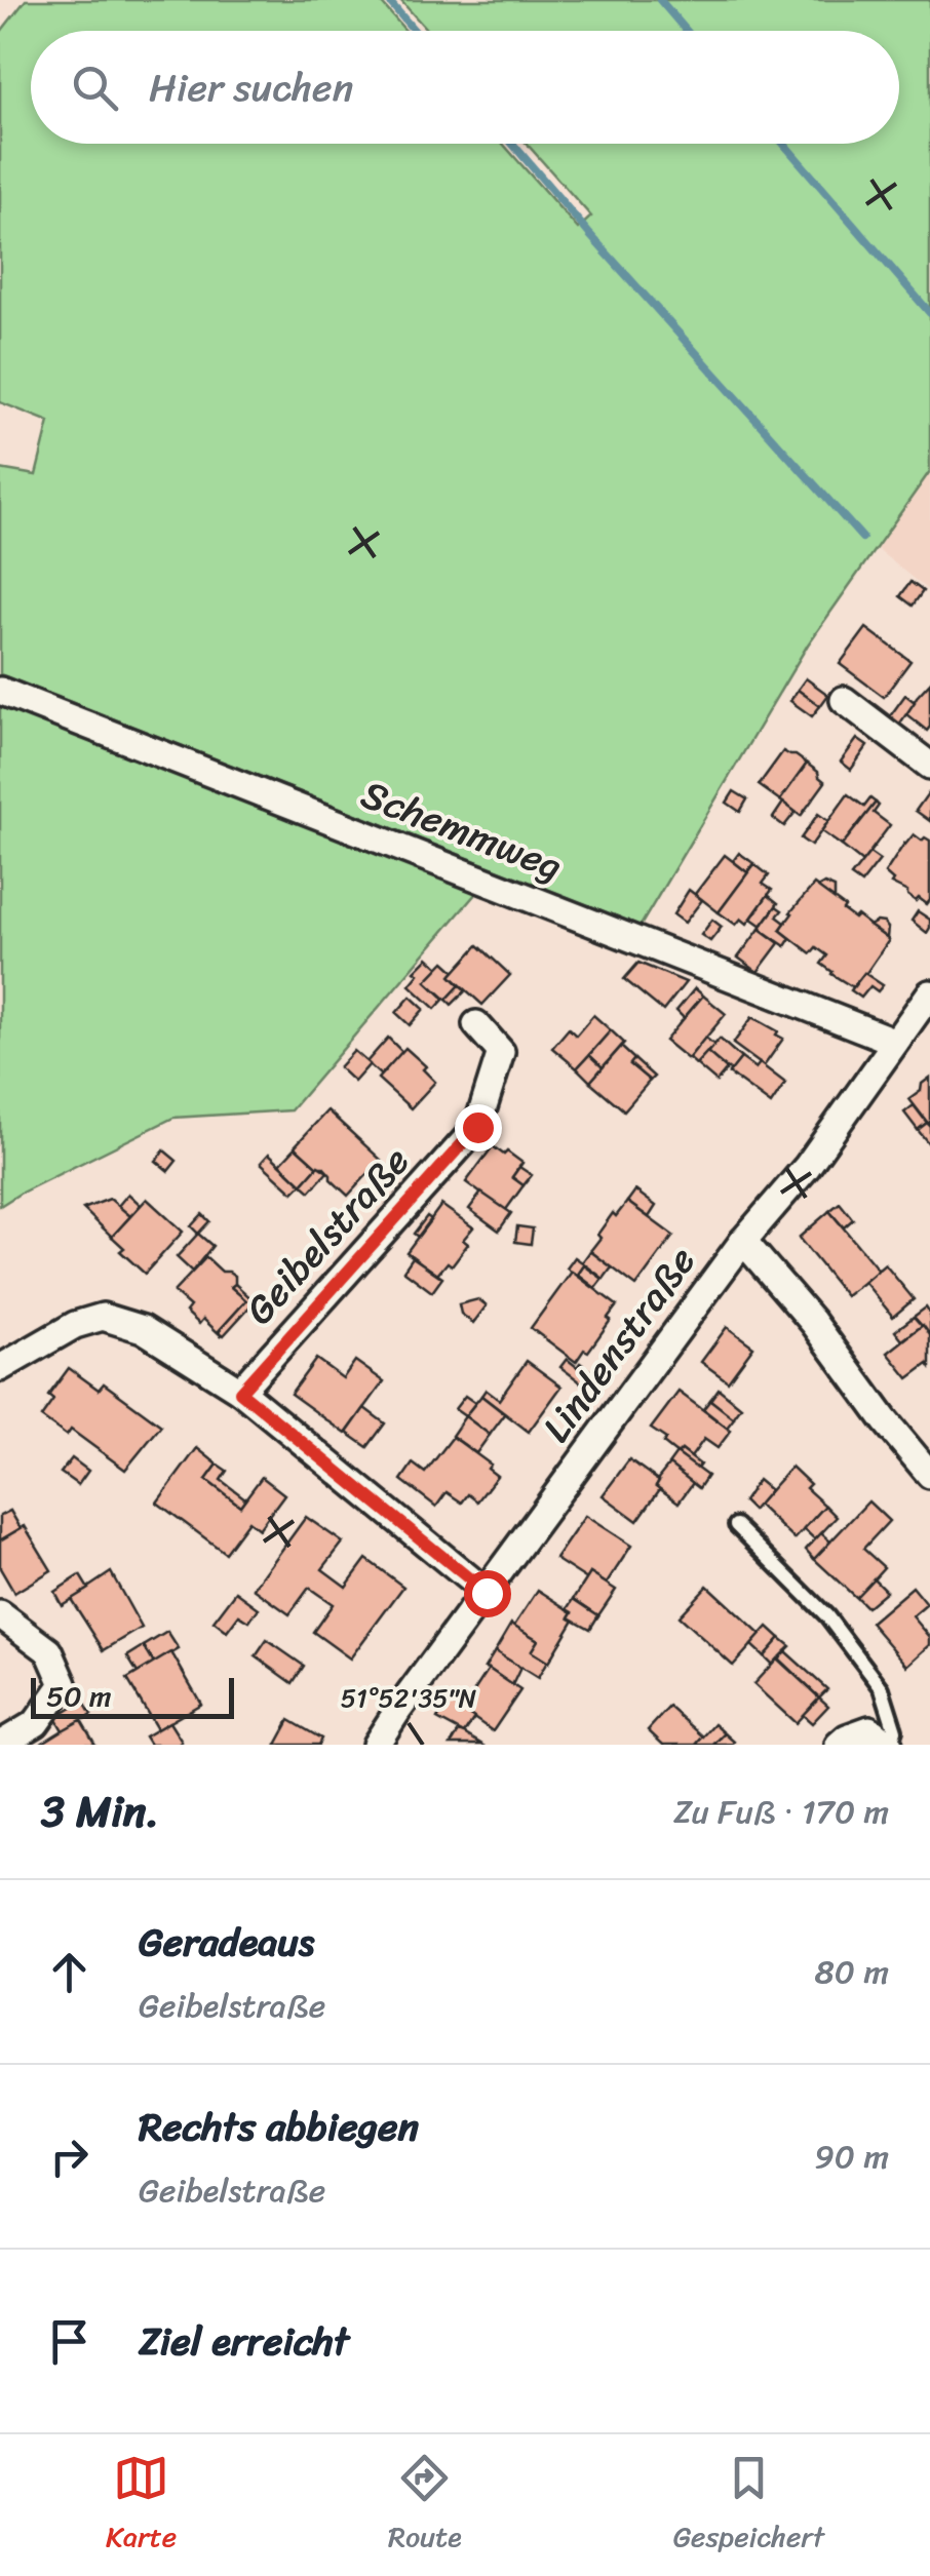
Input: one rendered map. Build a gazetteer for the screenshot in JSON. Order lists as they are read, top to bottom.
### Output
{
  "streets": {
    "street": ["Schemmweg", "Geibelstraße", "Lindenstraße"]
  },
  "crossings": [
    ["Schemmweg", "Lindenstraße"]
  ],
  "scale_bar": "50 m",
  "page": {
    "search": "Hier suchen",
    "scale": "50 m",
    "heading": ["3 Min.", "Zu Fuß · 170 m"],
    "list": [
      ["Geradeaus", "Geibelstraße", "80 m"],
      ["Rechts abbiegen", "Geibelstraße", "90 m"],
      "Ziel erreicht"
    ],
    "nav": ["Karte", "Route", "Gespeichert"]
  },
  "coordinates": ["51°52'35\"N"]
}
